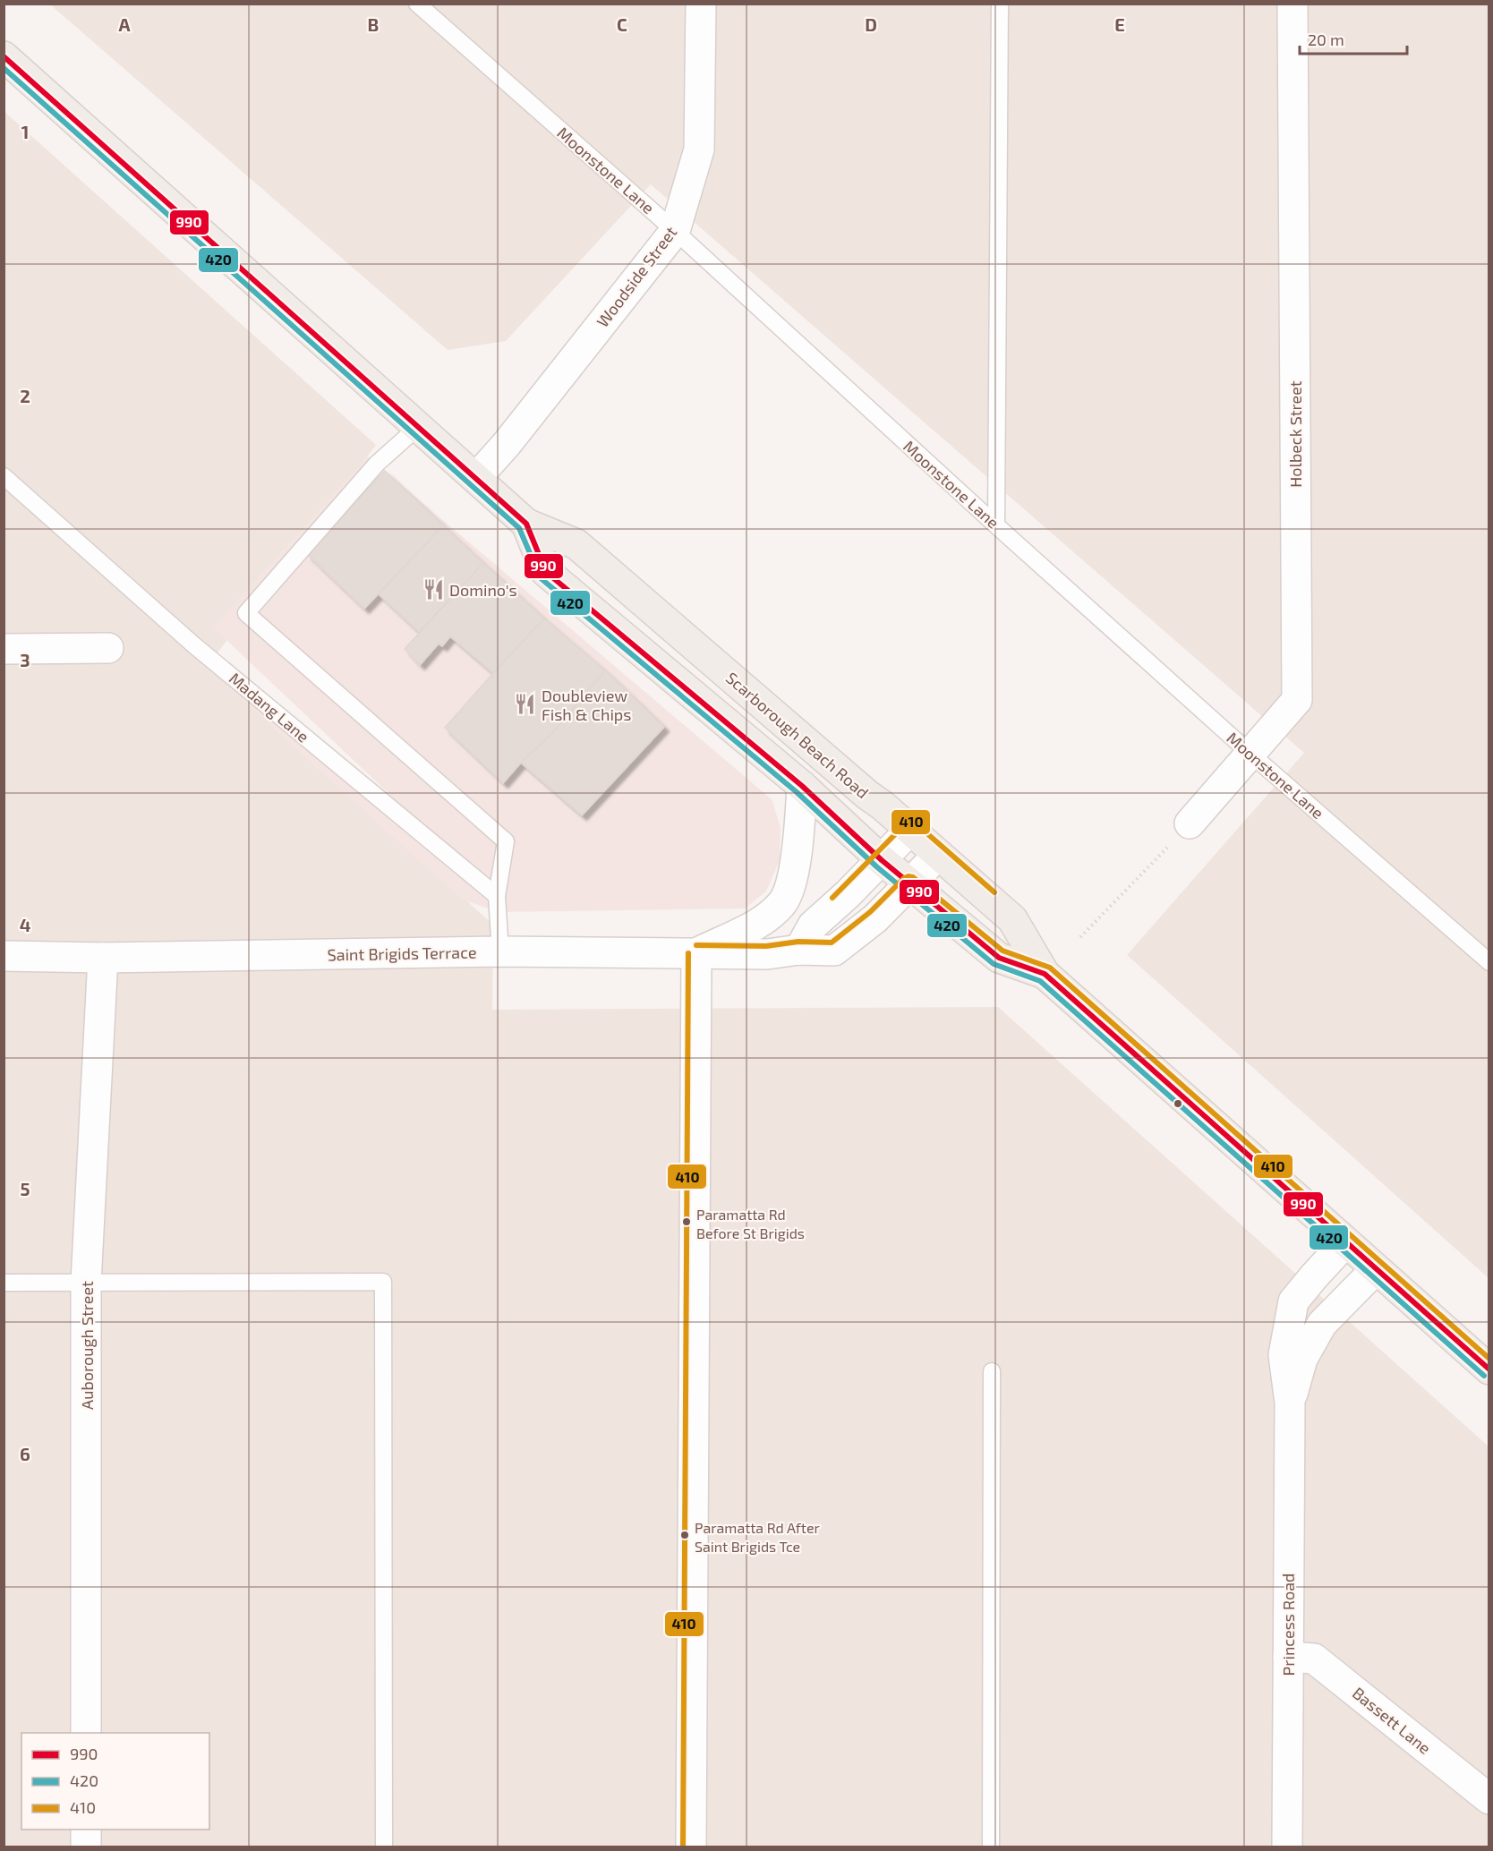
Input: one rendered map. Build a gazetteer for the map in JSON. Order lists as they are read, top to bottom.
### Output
{
  "streets": {
    "main road": ["Scarborough Beach Road"],
    "street": [
      "Woodside Street",
      "Holbeck Street",
      "Saint Brigids Terrace",
      "Auborough Street",
      "Princess Road",
      "Bassett Lane"
    ],
    "lane": ["Moonstone Lane", "Madang Lane"]
  },
  "crossings": [
    ["Moonstone Lane", "Woodside Street"],
    ["Moonstone Lane", "Holbeck Street"],
    ["Woodside Street", "Scarborough Beach Road"],
    ["Scarborough Beach Road", "Saint Brigids Terrace"],
    ["Scarborough Beach Road", "Princess Road"],
    ["Saint Brigids Terrace", "Auborough Street"],
    ["Princess Road", "Bassett Lane"]
  ],
  "places": {
    "restaurant": ["Domino's", "Doubleview Fish & Chips"],
    "other": ["Paramatta Rd Before St Brigids", "Paramatta Rd After Saint Brigids Tce"]
  },
  "lines": ["transit line 990", "transit line 420", "transit line 410"],
  "legend": ["990", "420", "410"],
  "scale_bar": "20 m",
  "grid": {
    "columns": [
      "A",
      "B",
      "C",
      "D",
      "E"
    ],
    "rows": [
      "1",
      "2",
      "3",
      "4",
      "5",
      "6"
    ]
  }
}
